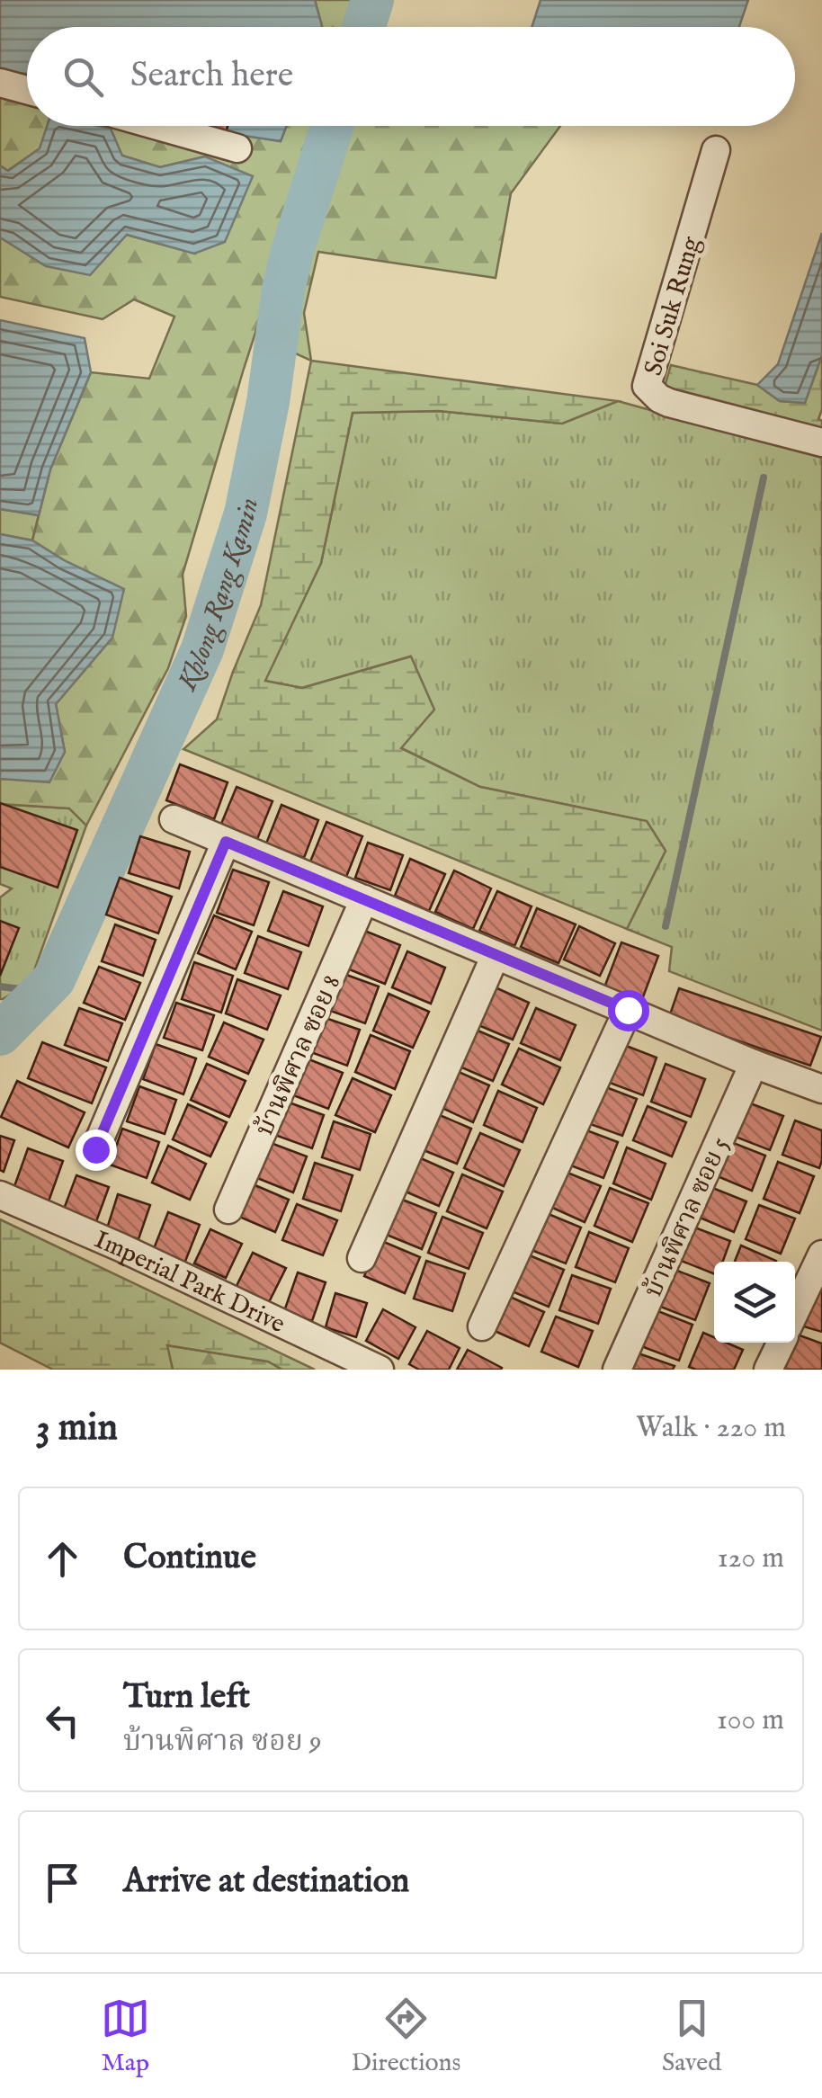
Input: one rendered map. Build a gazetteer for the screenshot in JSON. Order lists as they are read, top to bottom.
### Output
{
  "streets": {
    "street": [
      "Soi Suk Rung",
      "บ้านพิศาล ซอย 8",
      "บ้านพิศาล ซอย 5",
      "Imperial Park Drive"
    ]
  },
  "water": ["Khlong Rang Kamin"],
  "page": {
    "search": "Search here",
    "heading": ["3 min", "Walk · 220 m"],
    "list": [
      ["Continue", "120 m"],
      ["Turn left", "บ้านพิศาล ซอย 9", "100 m"],
      "Arrive at destination"
    ],
    "nav": ["Map", "Directions", "Saved"]
  }
}
